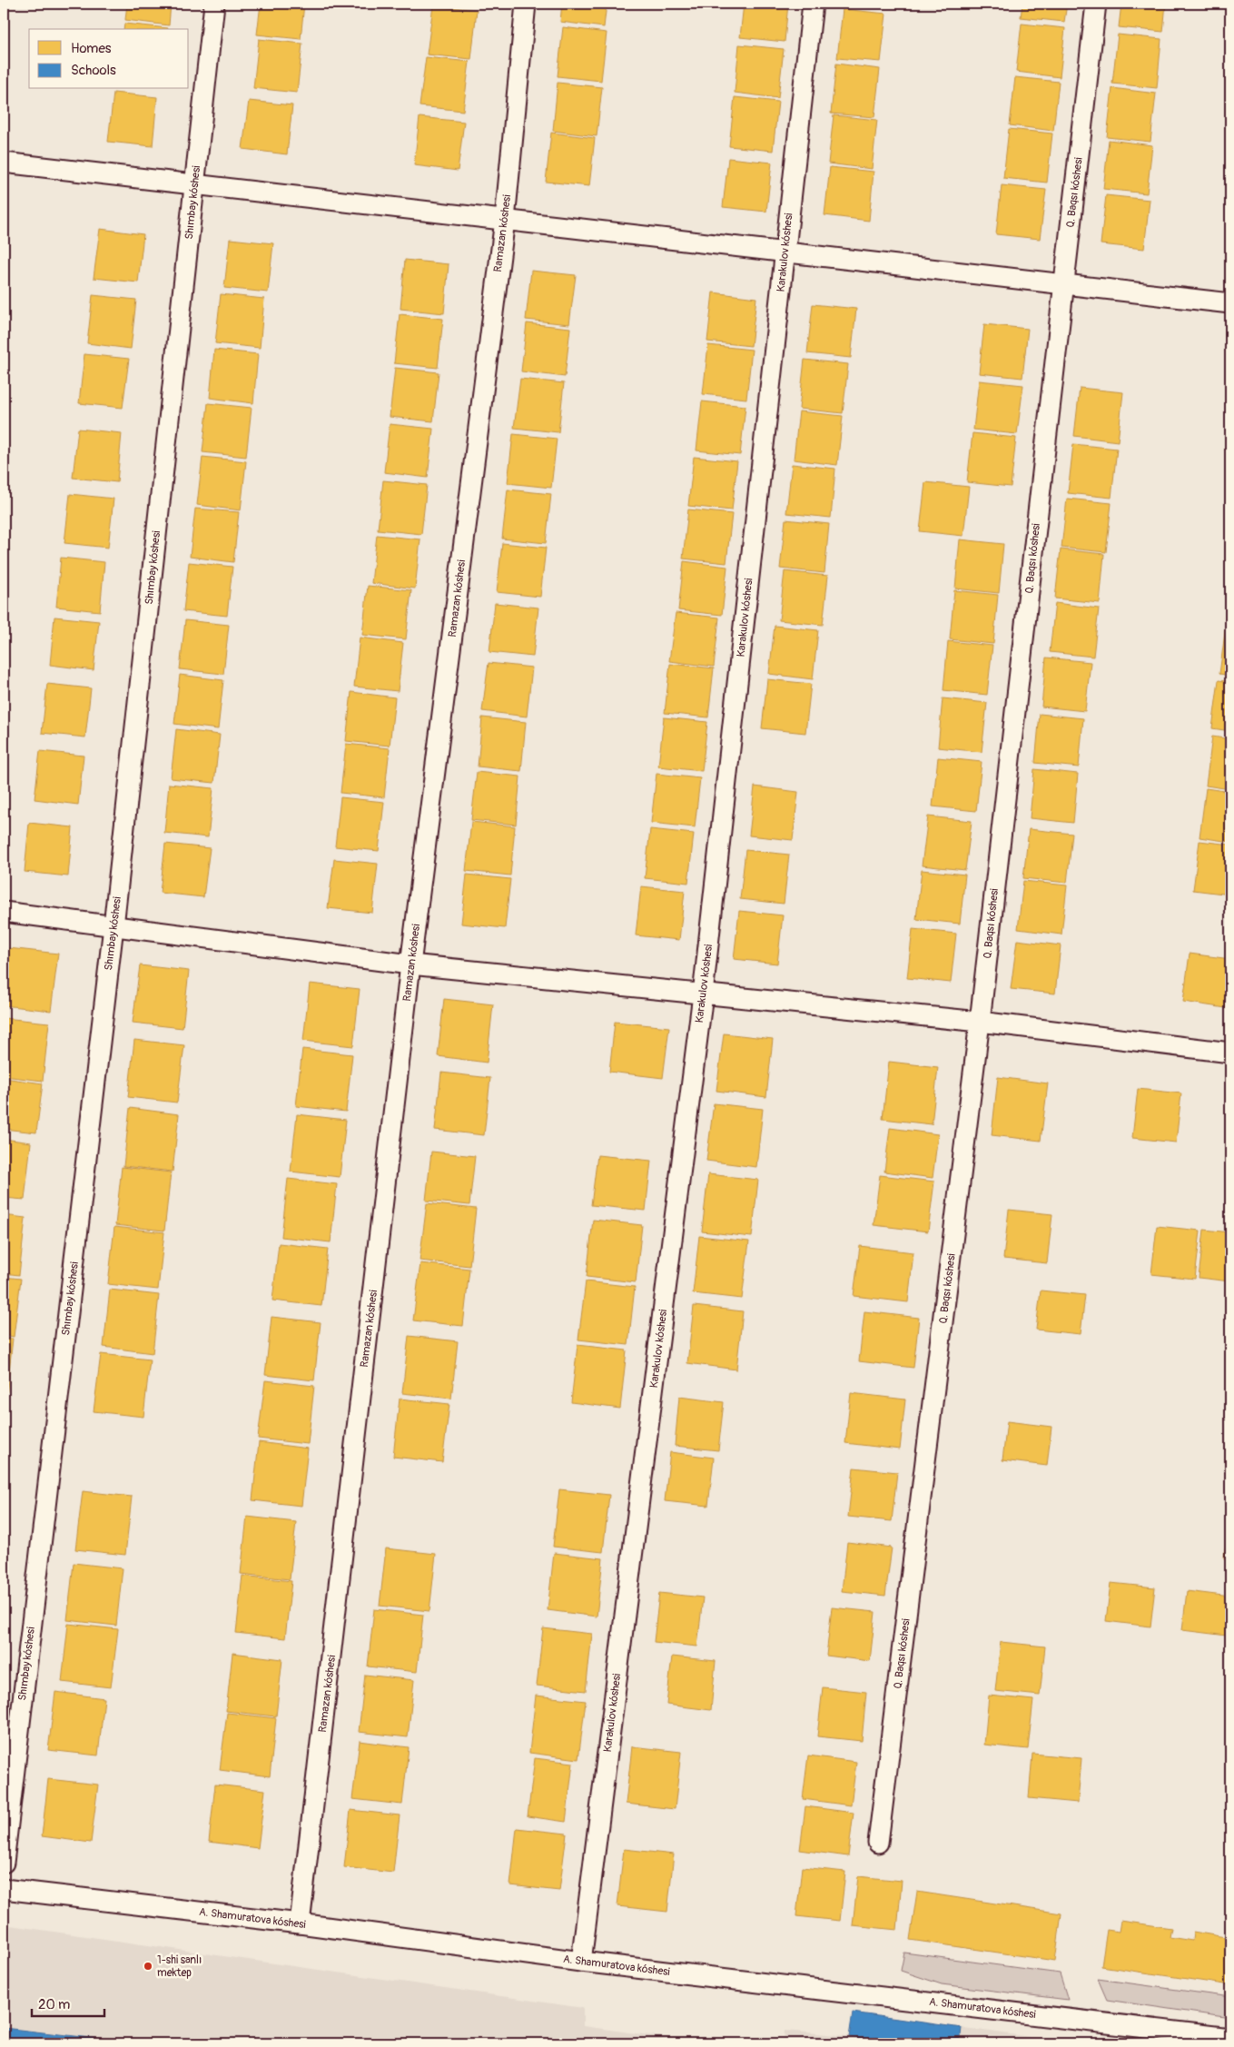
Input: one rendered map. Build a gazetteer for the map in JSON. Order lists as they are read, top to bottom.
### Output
{
  "streets": {
    "street": [
      "Q. Baqsı kóshesi",
      "Shımbay kóshesi",
      "Ramazan kóshesi",
      "Karakulov kóshesi",
      "A. Shamuratova kóshesi"
    ]
  },
  "crossings": [
    ["Ramazan kóshesi", "A. Shamuratova kóshesi"],
    ["Karakulov kóshesi", "A. Shamuratova kóshesi"]
  ],
  "places": ["1-shi sanlı mektep"],
  "legend": ["Homes", "Schools"],
  "scale_bar": "20 m"
}
